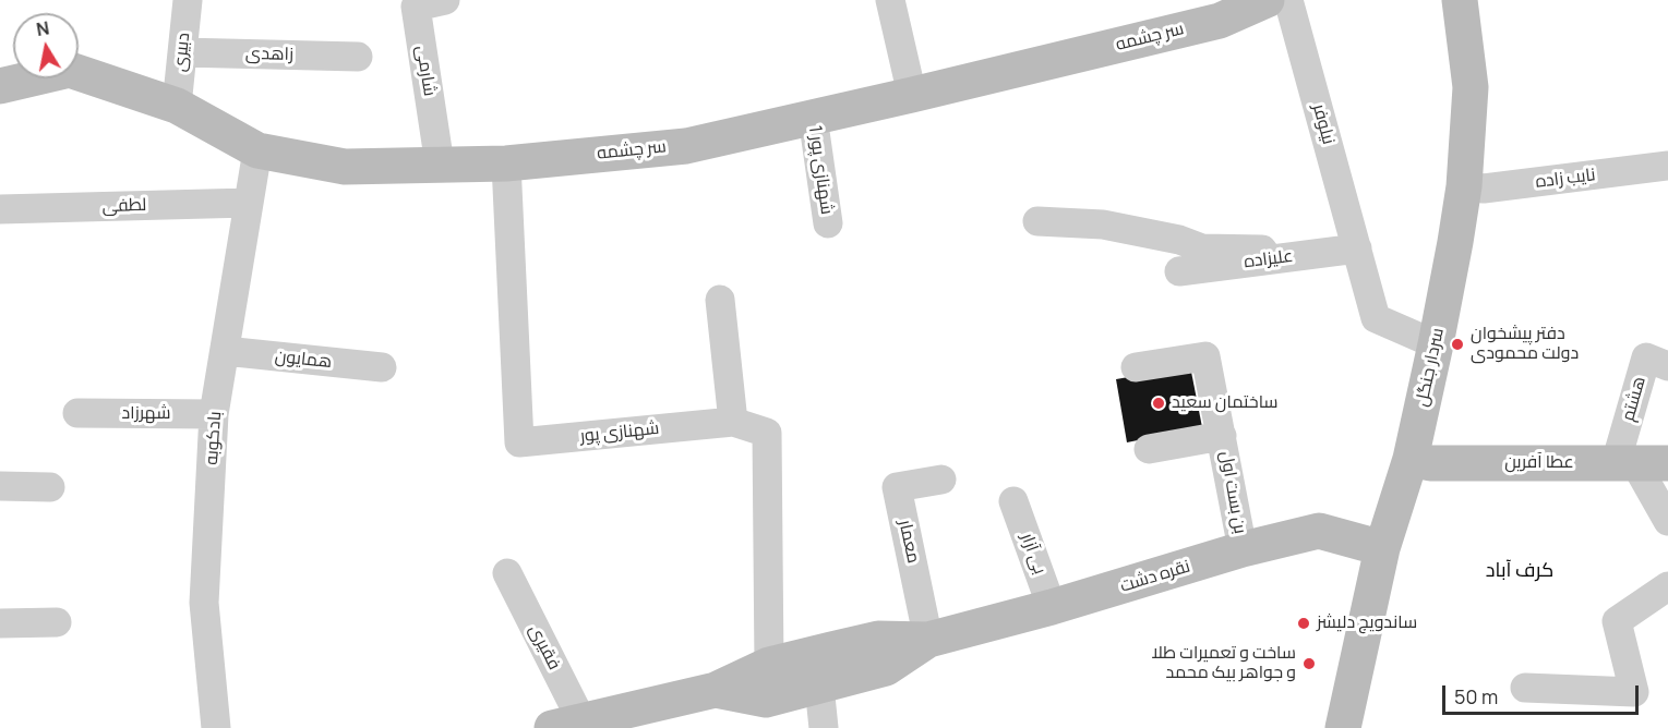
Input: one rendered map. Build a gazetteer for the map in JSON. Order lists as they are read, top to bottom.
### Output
{
  "streets": {
    "street": [
      "سر چشمه",
      "دبیری",
      "زاهدی",
      "شارمی",
      "نیلوفر",
      "شهنازی پور 1",
      "نایب زاده",
      "لطفی",
      "علیزاده",
      "همایون",
      "سردار جنگل",
      "هشتم",
      "شهرزاد",
      "شهنازی پور",
      "بادکوبه",
      "عطا آفرین",
      "بن بست اول",
      "معمار",
      "بی آزار",
      "نقره دشت",
      "فقیری"
    ]
  },
  "crossings": [
    ["سر چشمه", "دبیری"],
    ["سر چشمه", "شارمی"],
    ["سر چشمه", "شهنازی پور 1"],
    ["سر چشمه", "شهنازی پور"],
    ["سر چشمه", "بادکوبه"],
    ["دبیری", "زاهدی"],
    ["نیلوفر", "علیزاده"],
    ["نیلوفر", "سردار جنگل"],
    ["نایب زاده", "سردار جنگل"],
    ["لطفی", "بادکوبه"],
    ["همایون", "بادکوبه"],
    ["سردار جنگل", "عطا آفرین"],
    ["سردار جنگل", "نقره دشت"],
    ["هشتم", "عطا آفرین"],
    ["شهرزاد", "بادکوبه"],
    ["شهنازی پور", "نقره دشت"],
    ["بن بست اول", "نقره دشت"],
    ["معمار", "نقره دشت"],
    ["بی آزار", "نقره دشت"],
    ["نقره دشت", "فقیری"]
  ],
  "districts": ["کرف آباد"],
  "places": [
    "دفتر پیشخوان دولت محمودی",
    "ساختمان سعید",
    "ساندویچ دلیشز",
    "ساخت و تعمیرات طلا و جواهر بیک محمد"
  ],
  "scale_bar": "50 m",
  "north": "top"
}
